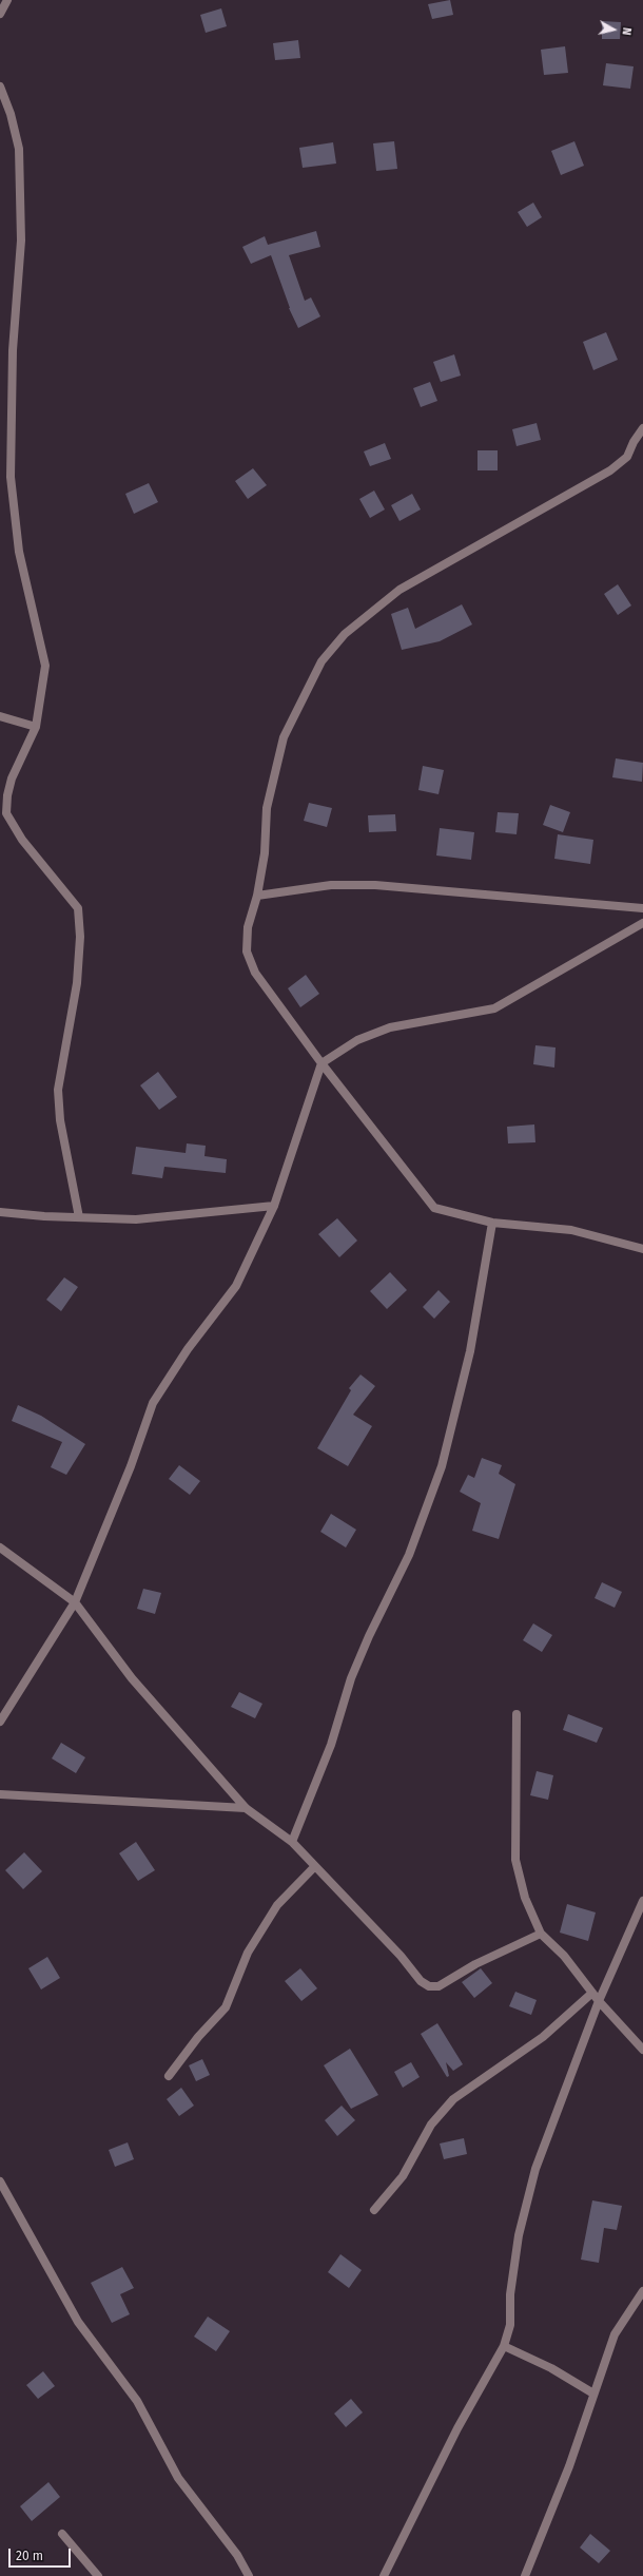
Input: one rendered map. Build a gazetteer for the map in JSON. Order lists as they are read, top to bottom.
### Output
{
  "scale_bar": "20 m",
  "north": "right"
}
